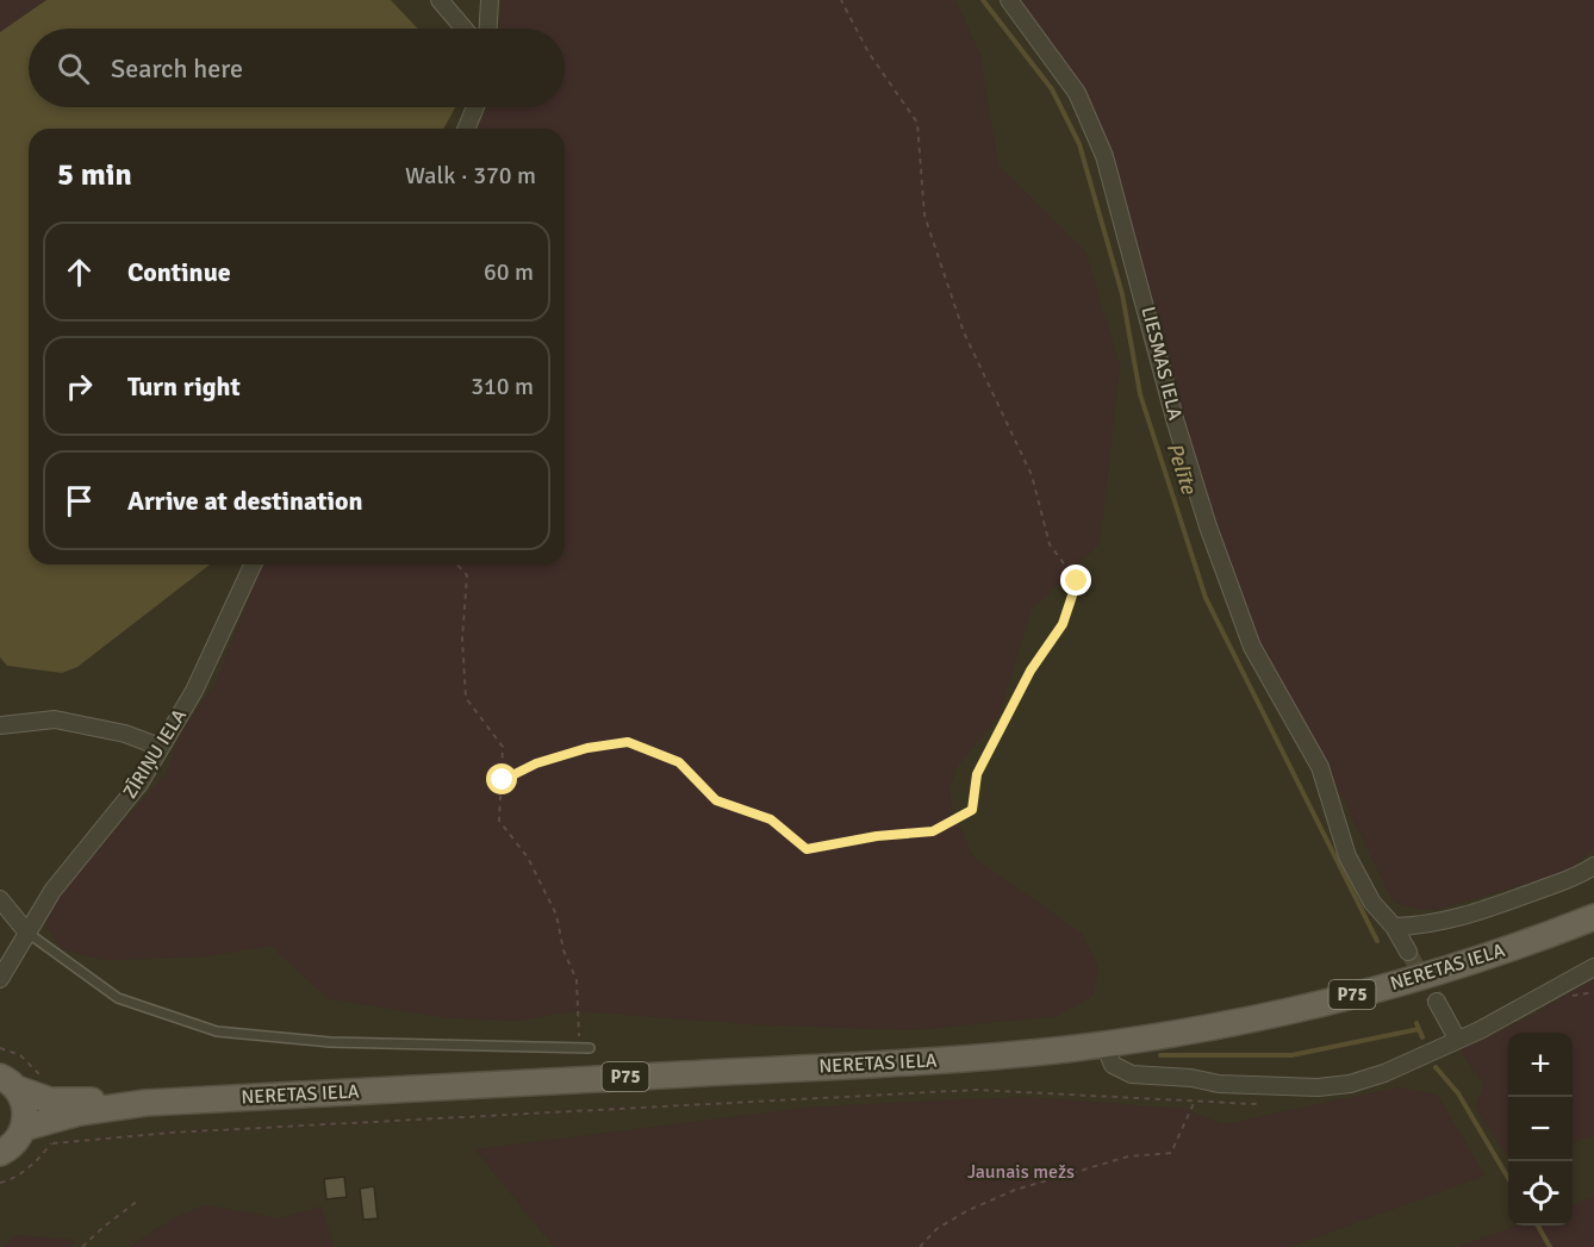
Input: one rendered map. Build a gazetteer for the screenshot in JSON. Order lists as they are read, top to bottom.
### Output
{
  "streets": {
    "main road": ["NERETAS IELA", "P75"],
    "street": ["LIESMAS IELA", "ZĪRIŅU IELA"]
  },
  "water": ["Pelīte"],
  "parks": ["Jaunais mežs"],
  "page": {
    "search": "Search here",
    "heading": ["5 min", "Walk · 370 m"],
    "list": [
      ["Continue", "60 m"],
      ["Turn right", "310 m"],
      "Arrive at destination"
    ],
    "map_buttons": ["+", "−"]
  }
}
